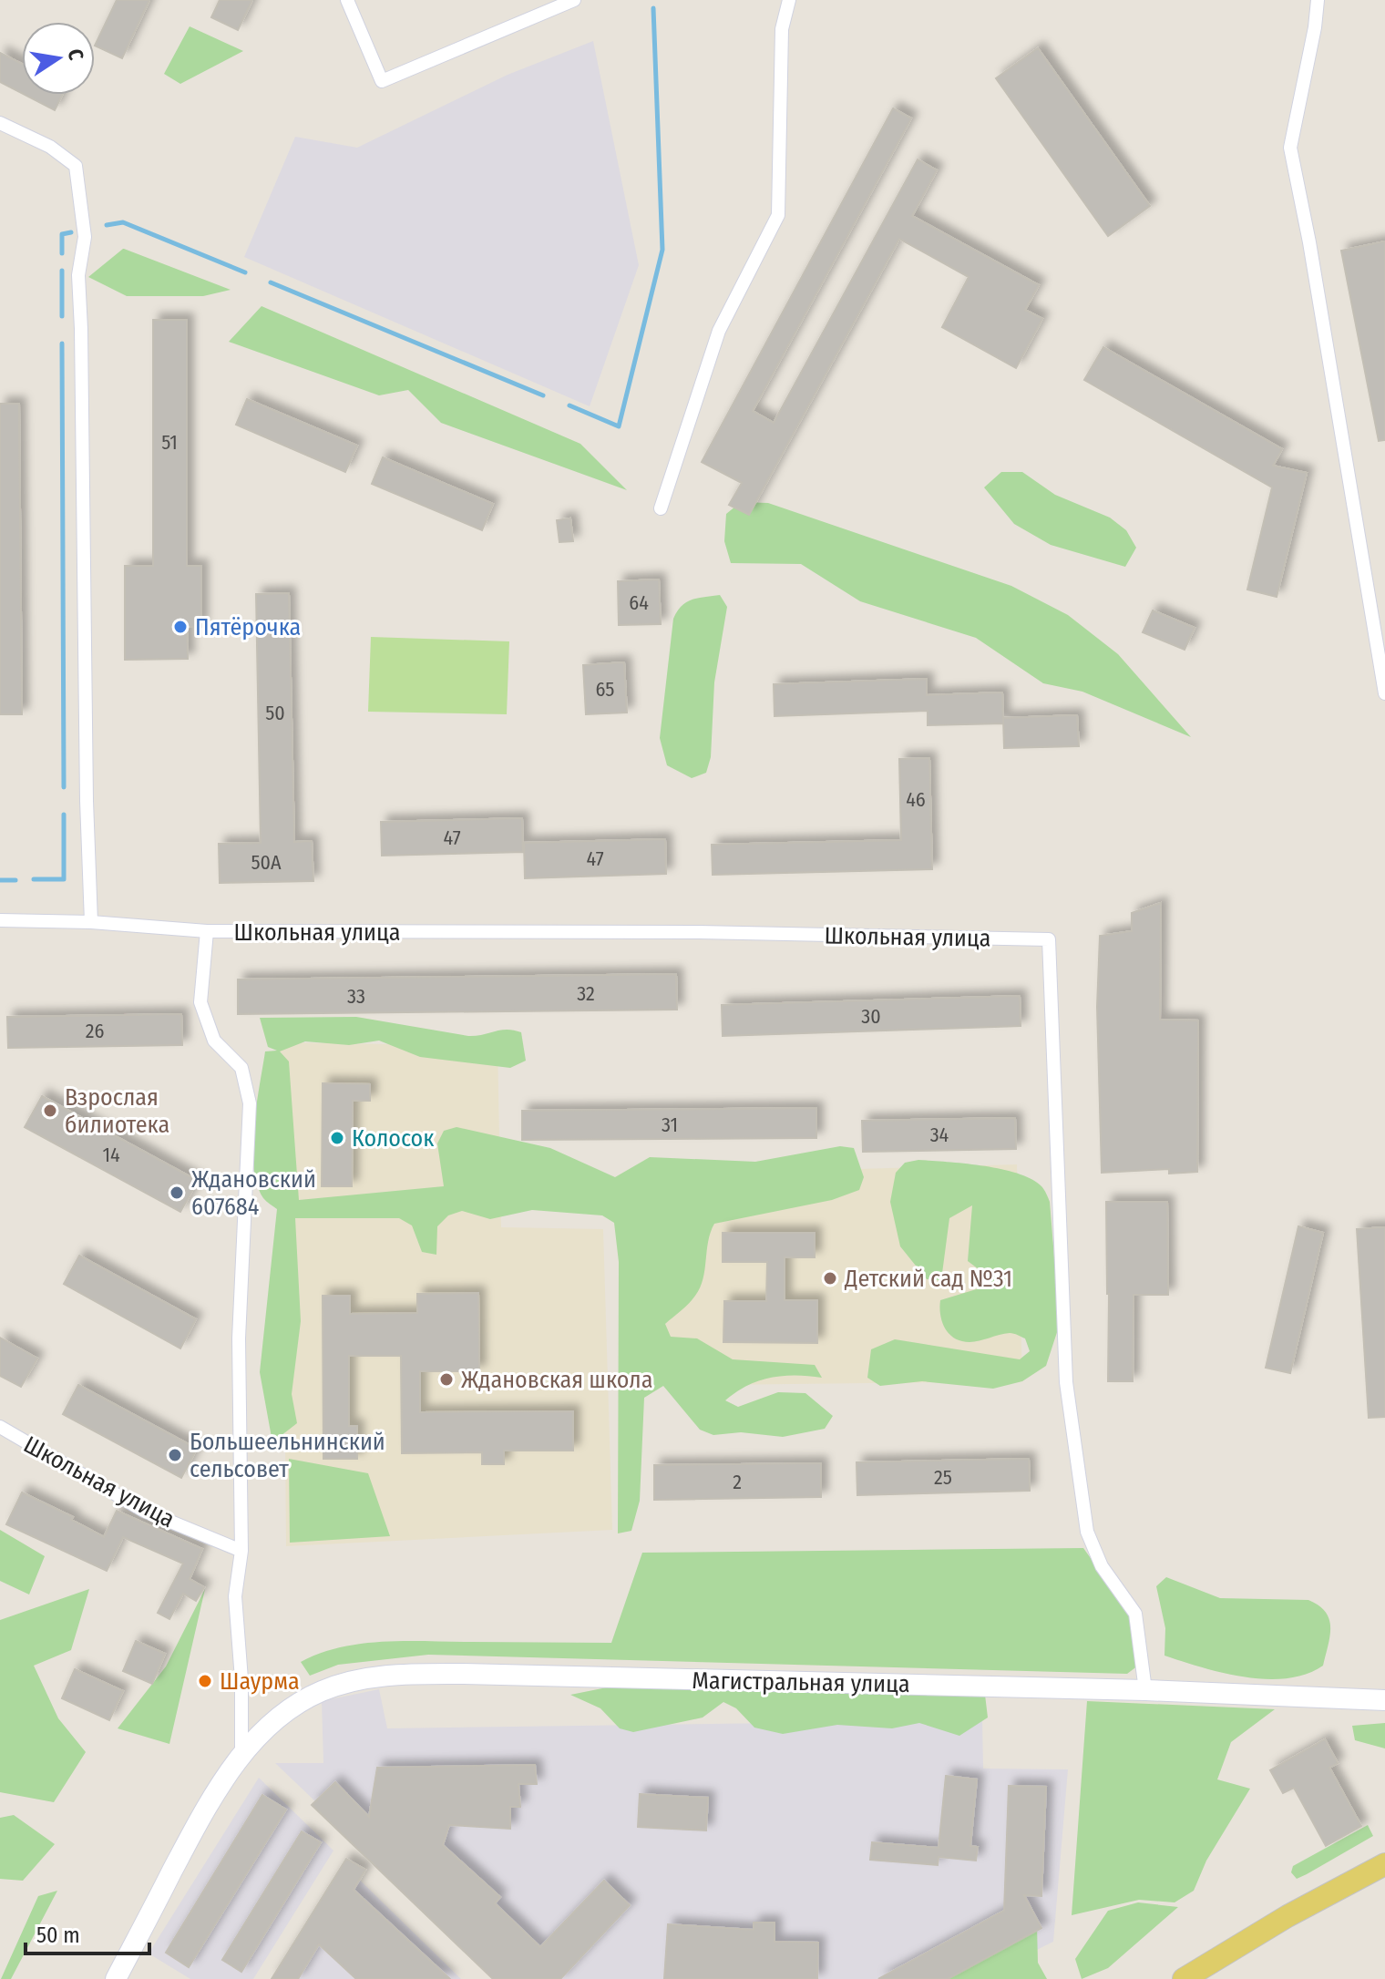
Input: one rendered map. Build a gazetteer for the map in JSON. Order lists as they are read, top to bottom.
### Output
{
  "streets": {
    "street": ["Школьная улица", "Магистральная улица"]
  },
  "crossings": [
    ["Школьная улица", "Магистральная улица"]
  ],
  "places": [
    "Пятёрочка",
    "Взрослая билиотека",
    "Колосок",
    "Ждановский 607684",
    "Детский сад №31",
    "Ждановская школа",
    "Большеельнинский сельсовет",
    "Шаурма"
  ],
  "house_numbers": [
    "51",
    "64",
    "65",
    "50",
    "46",
    "47",
    "47",
    "50А",
    "32",
    "33",
    "30",
    "26",
    "31",
    "34",
    "14",
    "25",
    "2"
  ],
  "scale_bar": "50 m",
  "north": "right"
}
